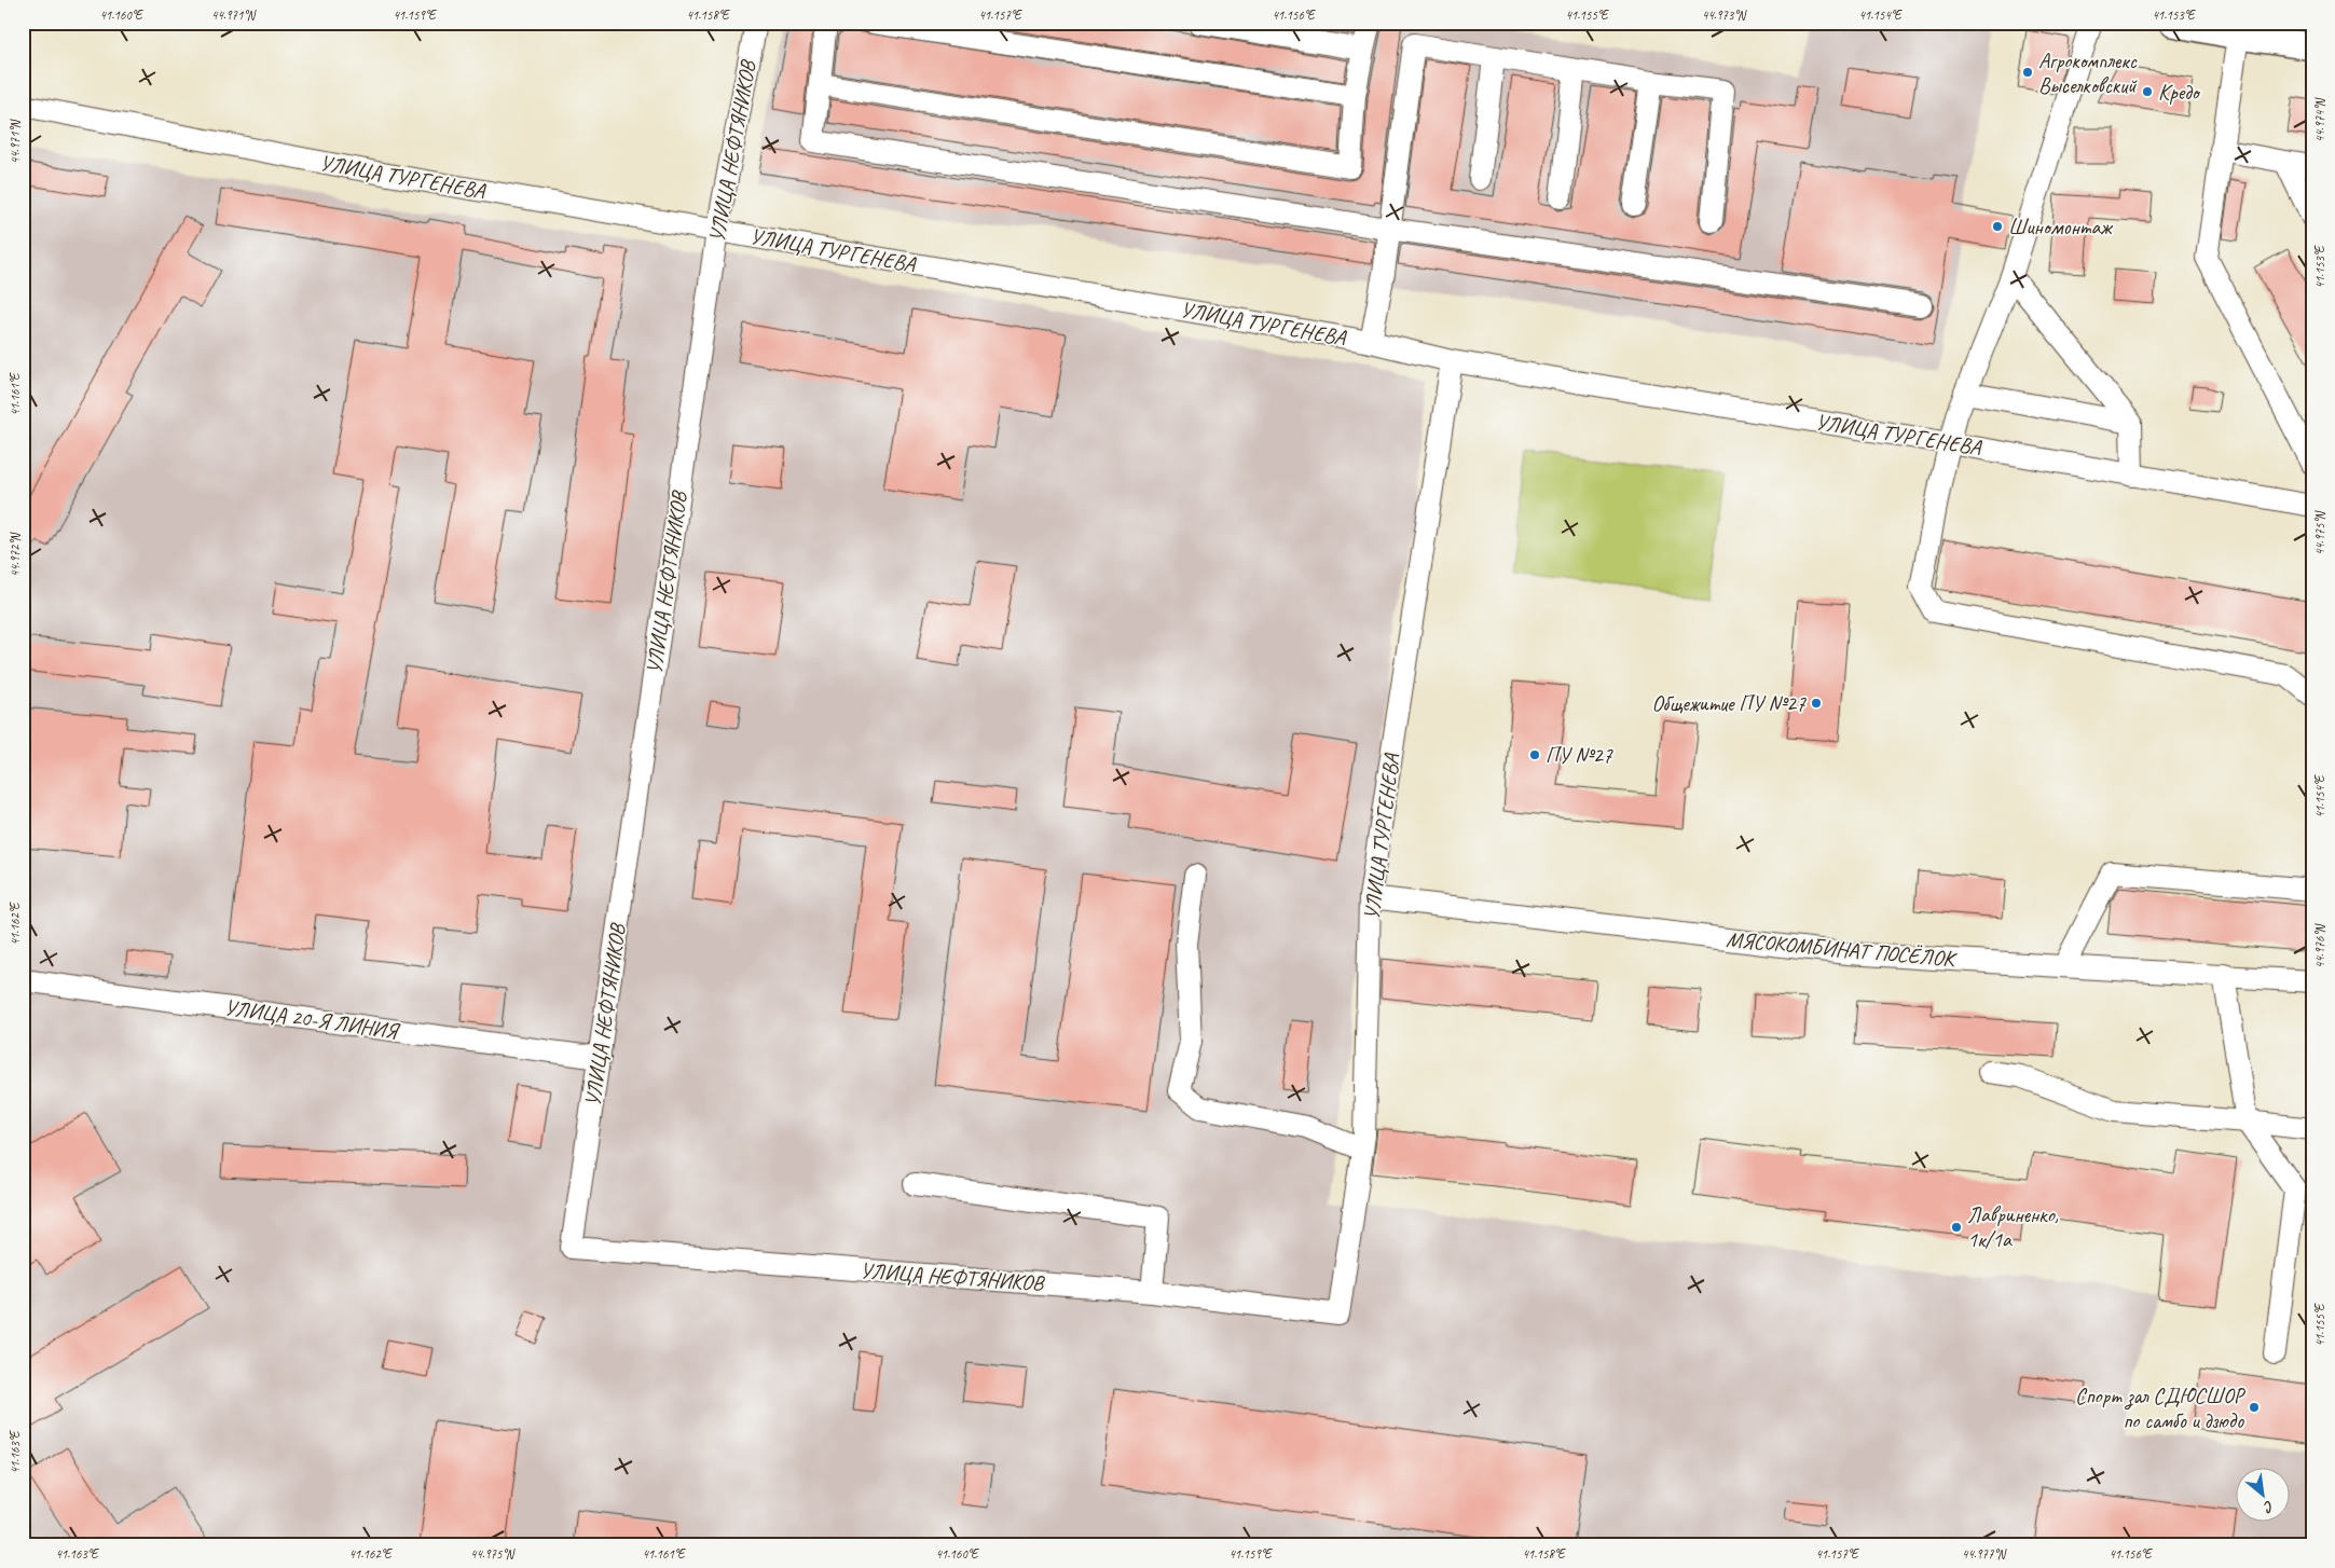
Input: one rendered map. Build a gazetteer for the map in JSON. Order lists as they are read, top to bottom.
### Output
{
  "streets": {
    "street": [
      "УЛИЦА НЕФТЯНИКОВ",
      "УЛИЦА ТУРГЕНЕВА",
      "МЯСОКОМБИНАТ ПОСЁЛОК",
      "УЛИЦА 20-Я ЛИНИЯ"
    ]
  },
  "crossings": [
    ["УЛИЦА НЕФТЯНИКОВ", "УЛИЦА ТУРГЕНЕВА"],
    ["УЛИЦА НЕФТЯНИКОВ", "УЛИЦА 20-Я ЛИНИЯ"],
    ["УЛИЦА ТУРГЕНЕВА", "МЯСОКОМБИНАТ ПОСЁЛОК"]
  ],
  "places": [
    "Агрокомплекс Выселковский",
    "Кредо",
    "Шиномонтаж",
    "Общежитие ПУ №27",
    "ПУ №27",
    "Лавриненко, 1к/1а",
    "Спорт зал СДЮСШОР по самбо и дзюдо"
  ],
  "north": "bottom right",
  "coordinates": [
    "41.160°E",
    "44.971°N",
    "41.159°E",
    "41.158°E",
    "41.157°E",
    "41.156°E",
    "41.155°E",
    "44.973°N",
    "41.154°E",
    "41.153°E",
    "44.974°N",
    "41.161°E",
    "44.975°N",
    "44.972°N",
    "41.162°E",
    "44.976°N",
    "41.163°E",
    "44.977°N"
  ]
}
